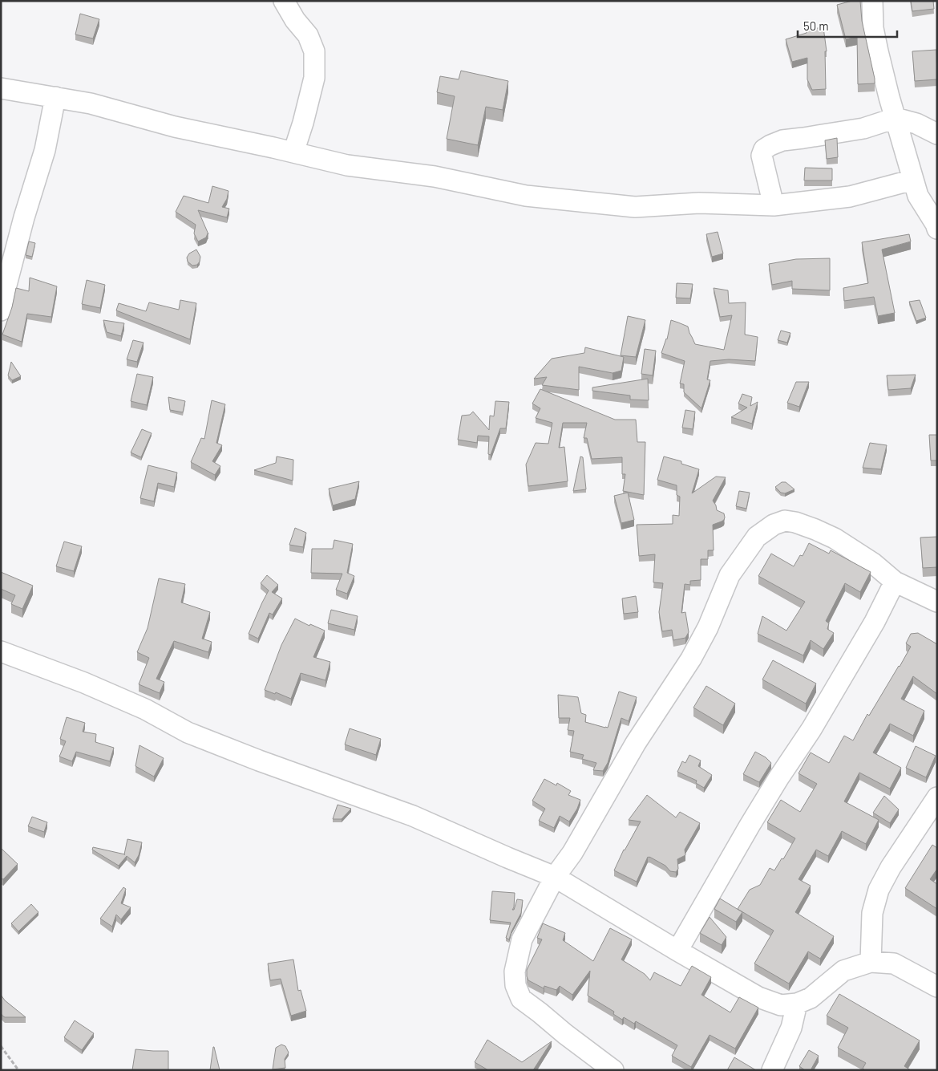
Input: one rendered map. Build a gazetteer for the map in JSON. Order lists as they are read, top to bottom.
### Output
{
  "scale_bar": "50 m"
}
